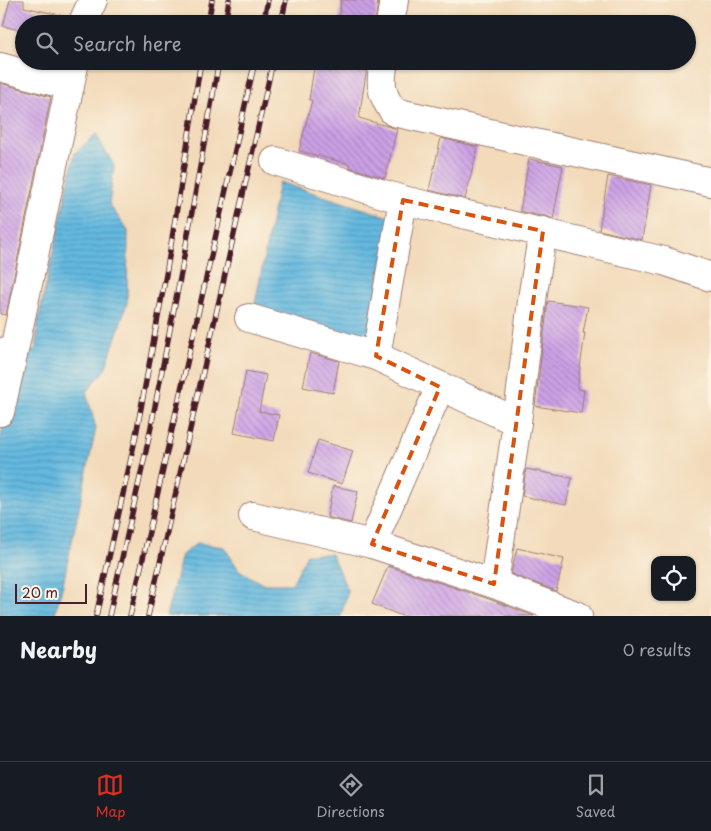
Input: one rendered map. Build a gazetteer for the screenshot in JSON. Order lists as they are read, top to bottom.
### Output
{
  "scale_bar": "20 m",
  "page": {
    "search": "Search here",
    "scale": "20 m",
    "heading": ["Nearby", "0 results"],
    "nav": ["Map", "Directions", "Saved"]
  }
}
